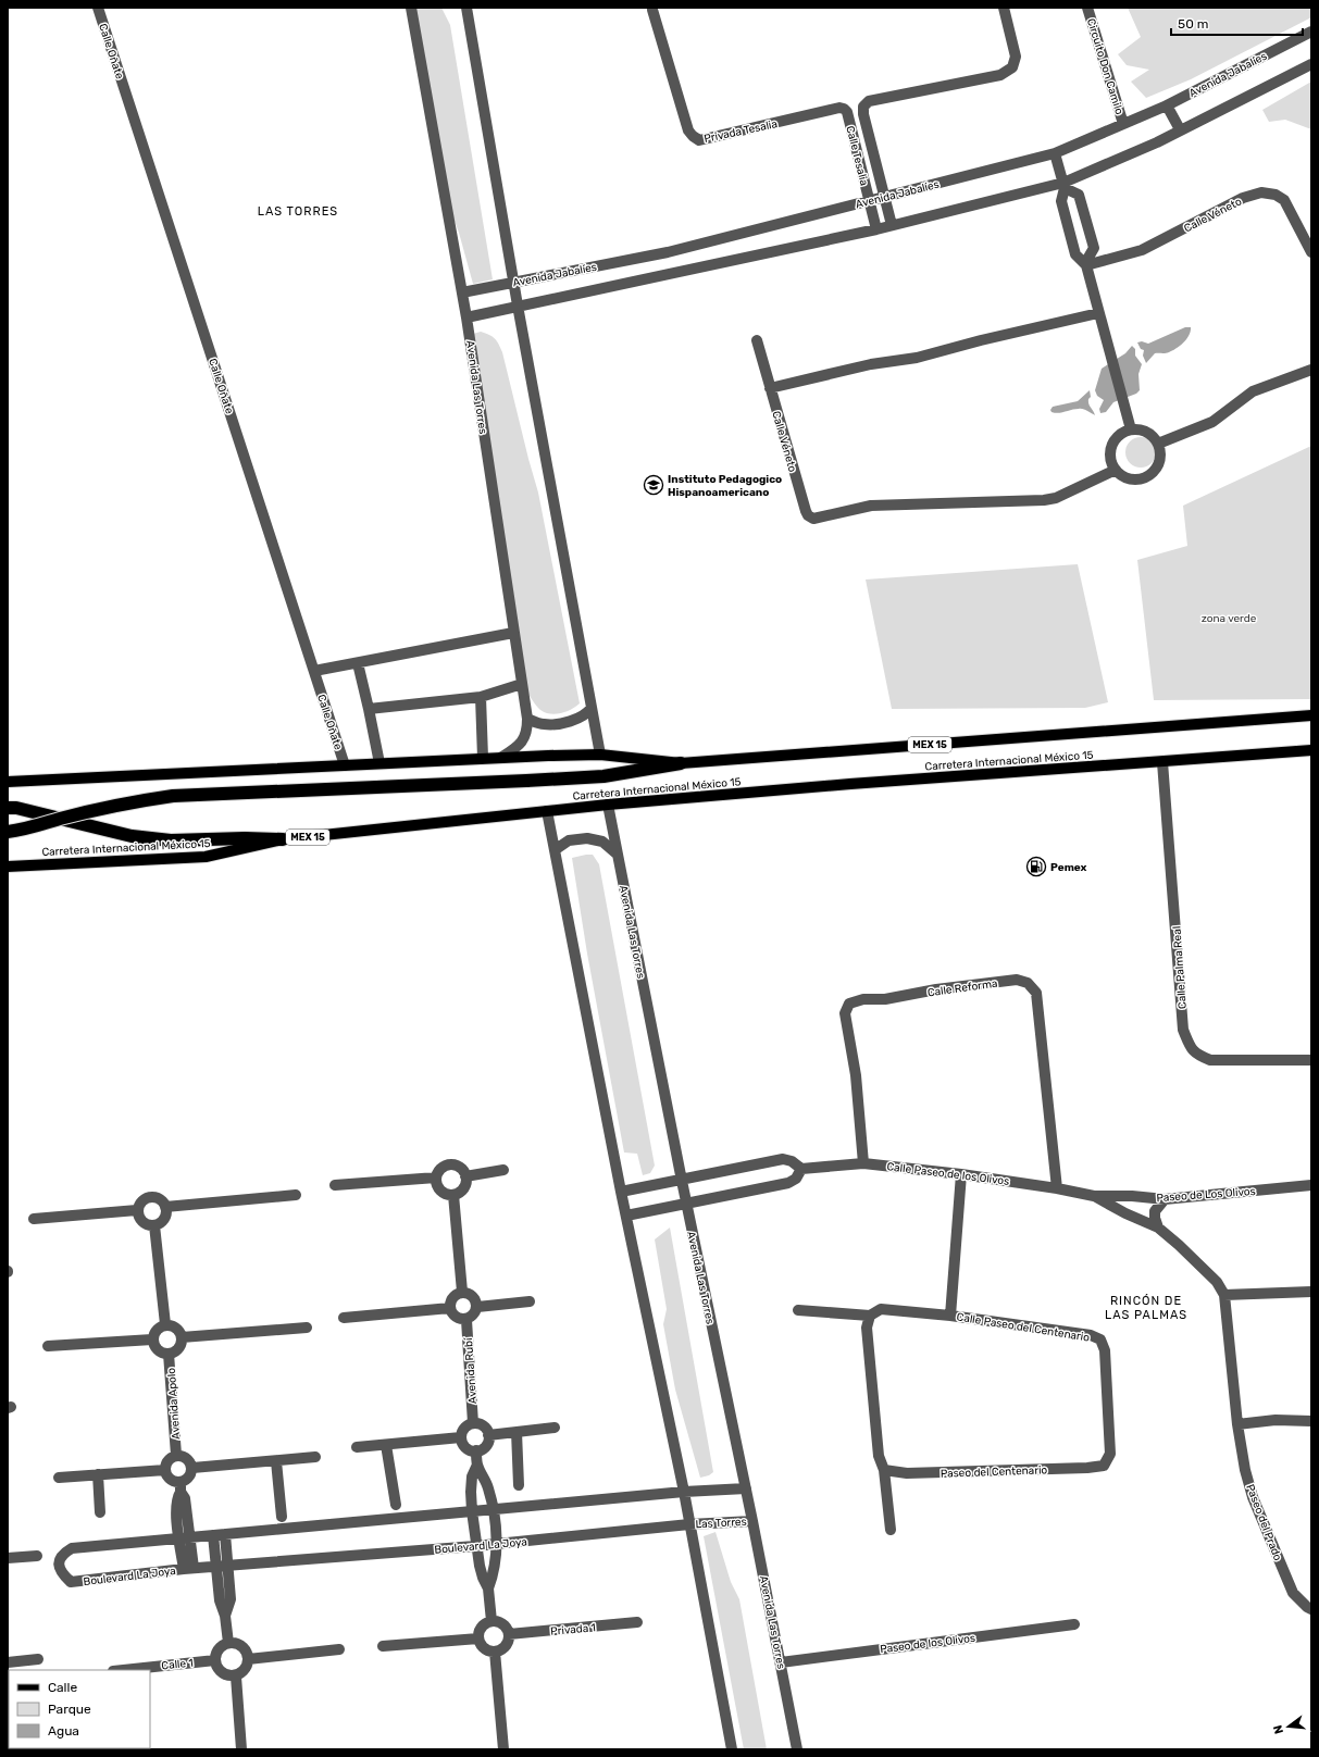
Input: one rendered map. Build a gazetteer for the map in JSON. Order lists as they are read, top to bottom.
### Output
{
  "streets": {
    "highway": ["MEX 15"],
    "main road": ["Carretera Internacional México 15"],
    "street": [
      "Calle Oñate",
      "Circuito Don Camilo",
      "Avenida Jabalíes",
      "Privada Tesalia",
      "Calle Tesalia",
      "Calle Véneto",
      "Avenida Las Torres",
      "Calle Palma Real",
      "Calle Reforma",
      "Calle Paseo de los Olivos",
      "Paseo de Los Olivos",
      "Calle Paseo del Centenario",
      "Avenida Rubí",
      "Avenida Apolo",
      "Paseo del Centenario",
      "Las Torres",
      "Paseo del Prado",
      "Boulevard La Joya",
      "Privada 1",
      "Paseo de los Olivos",
      "Calle 1"
    ]
  },
  "crossings": [
    ["Calle Oñate", "MEX 15"],
    ["Circuito Don Camilo", "Avenida Jabalíes"],
    ["Avenida Jabalíes", "Calle Tesalia"],
    ["Avenida Jabalíes", "Avenida Las Torres"],
    ["Privada Tesalia", "Calle Tesalia"],
    ["Avenida Las Torres", "MEX 15"],
    ["Avenida Las Torres", "Carretera Internacional México 15"],
    ["Avenida Las Torres", "Las Torres"],
    ["Avenida Las Torres", "Paseo de los Olivos"],
    ["MEX 15", "Carretera Internacional México 15"],
    ["Carretera Internacional México 15", "Calle Palma Real"],
    ["Calle Reforma", "Calle Paseo de los Olivos"],
    ["Calle Paseo de los Olivos", "Paseo de Los Olivos"],
    ["Calle Paseo del Centenario", "Paseo del Centenario"],
    ["Las Torres", "Boulevard La Joya"]
  ],
  "districts": ["LAS TORRES", "RINCÓN DE LAS PALMAS"],
  "parks": ["zona verde"],
  "places": {
    "school or university": ["Instituto Pedagogico Hispanoamericano"],
    "fuel station": ["Pemex"]
  },
  "legend": ["Calle", "Parque", "Agua"],
  "scale_bar": "50 m",
  "north": "left"
}
